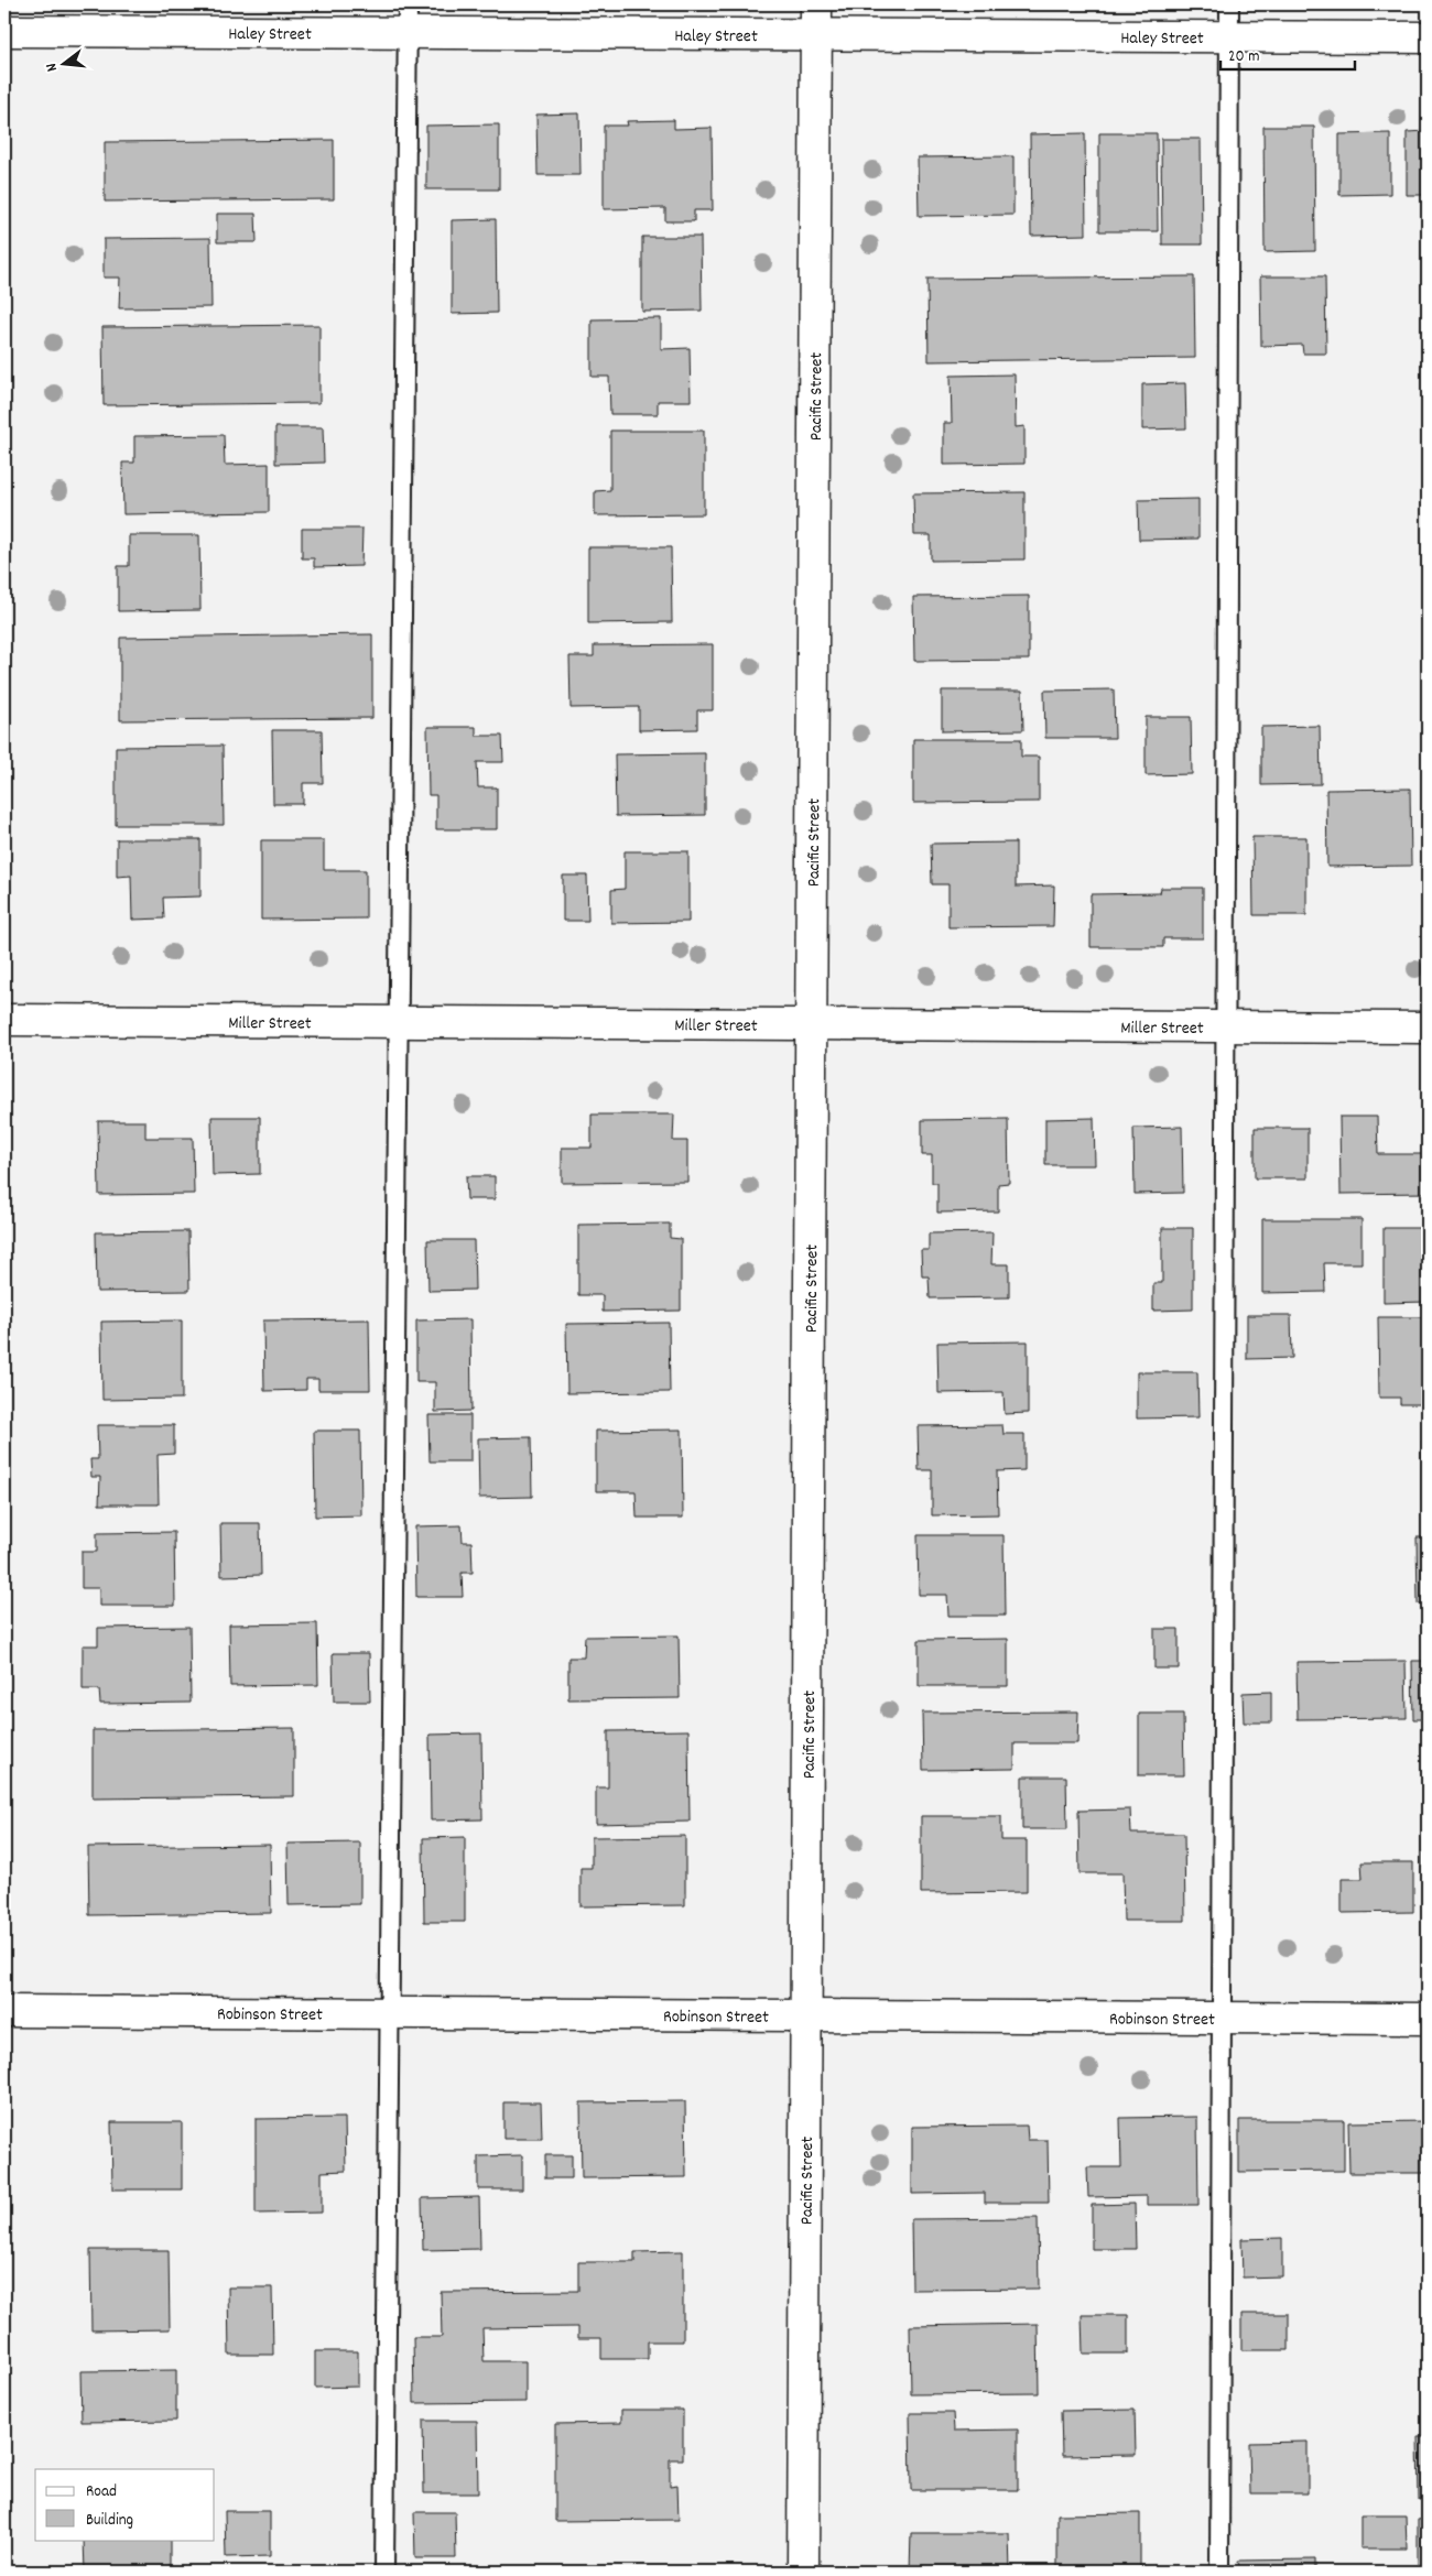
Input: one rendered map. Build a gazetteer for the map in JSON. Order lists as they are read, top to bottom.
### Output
{
  "streets": {
    "street": [
      "Haley Street",
      "Pacific Street",
      "Miller Street",
      "Robinson Street"
    ]
  },
  "crossings": [
    ["Haley Street", "Pacific Street"],
    ["Pacific Street", "Miller Street"],
    ["Pacific Street", "Robinson Street"]
  ],
  "legend": ["Road", "Building"],
  "scale_bar": "20 m",
  "north": "left"
}
